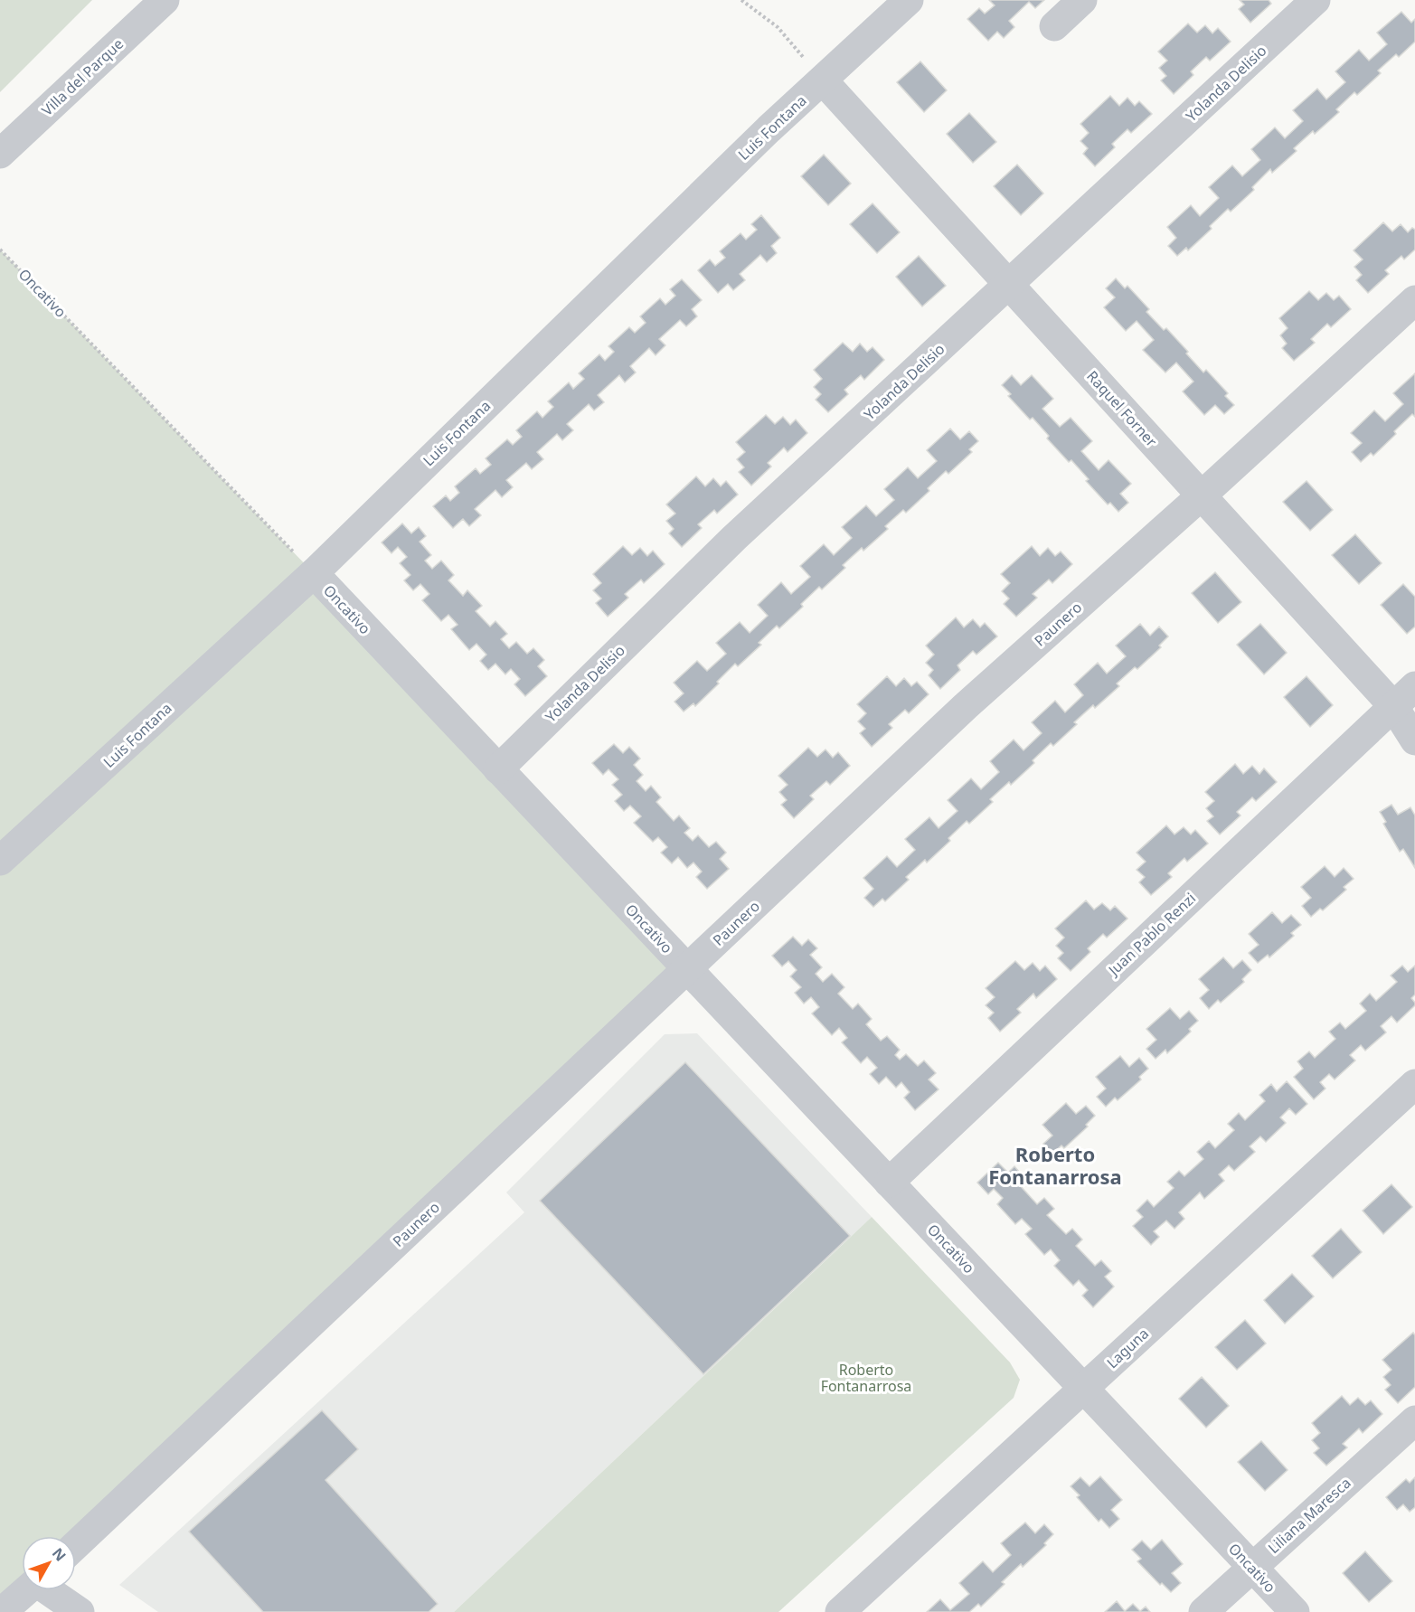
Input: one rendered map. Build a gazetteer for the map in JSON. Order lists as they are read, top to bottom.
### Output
{
  "streets": {
    "street": [
      "Villa del Parque",
      "Yolanda Delisio",
      "Luis Fontana",
      "Oncativo",
      "Raquel Forner",
      "Paunero",
      "Juan Pablo Renzi",
      "Laguna",
      "Liliana Maresca"
    ]
  },
  "crossings": [
    ["Yolanda Delisio", "Oncativo"],
    ["Yolanda Delisio", "Raquel Forner"],
    ["Luis Fontana", "Oncativo"],
    ["Luis Fontana", "Raquel Forner"],
    ["Oncativo", "Paunero"],
    ["Oncativo", "Juan Pablo Renzi"],
    ["Oncativo", "Laguna"],
    ["Oncativo", "Liliana Maresca"],
    ["Raquel Forner", "Paunero"],
    ["Raquel Forner", "Juan Pablo Renzi"]
  ],
  "districts": ["Roberto Fontanarrosa"],
  "parks": ["Roberto Fontanarrosa"],
  "north": "top right"
}
